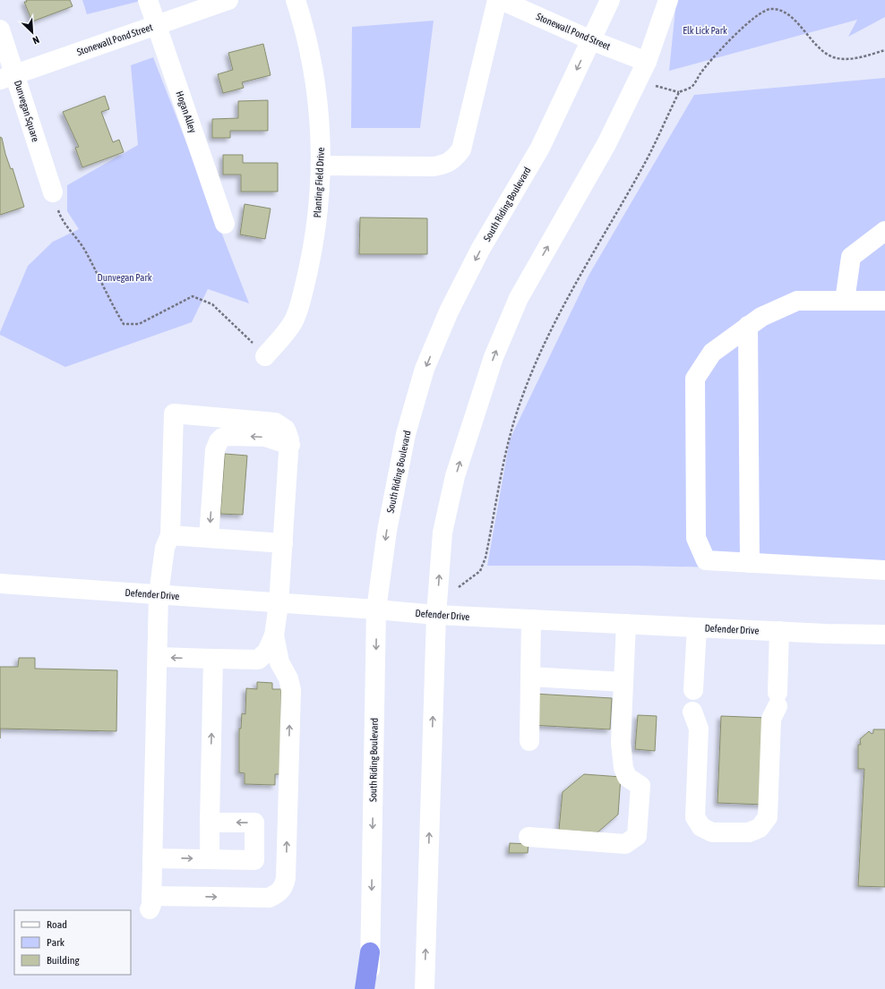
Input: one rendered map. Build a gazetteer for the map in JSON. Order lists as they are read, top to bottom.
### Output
{
  "streets": {
    "street": [
      "Stonewall Pond Street",
      "Dunvegan Square",
      "Hogan Alley",
      "Planting Field Drive",
      "South Riding Boulevard",
      "Defender Drive"
    ]
  },
  "crossings": [
    ["Stonewall Pond Street", "Dunvegan Square"],
    ["Stonewall Pond Street", "Hogan Alley"],
    ["Stonewall Pond Street", "South Riding Boulevard"],
    ["South Riding Boulevard", "Defender Drive"]
  ],
  "parks": ["Elk Lick Park", "Dunvegan Park"],
  "legend": ["Road", "Park", "Building"],
  "north": "bottom right"
}
